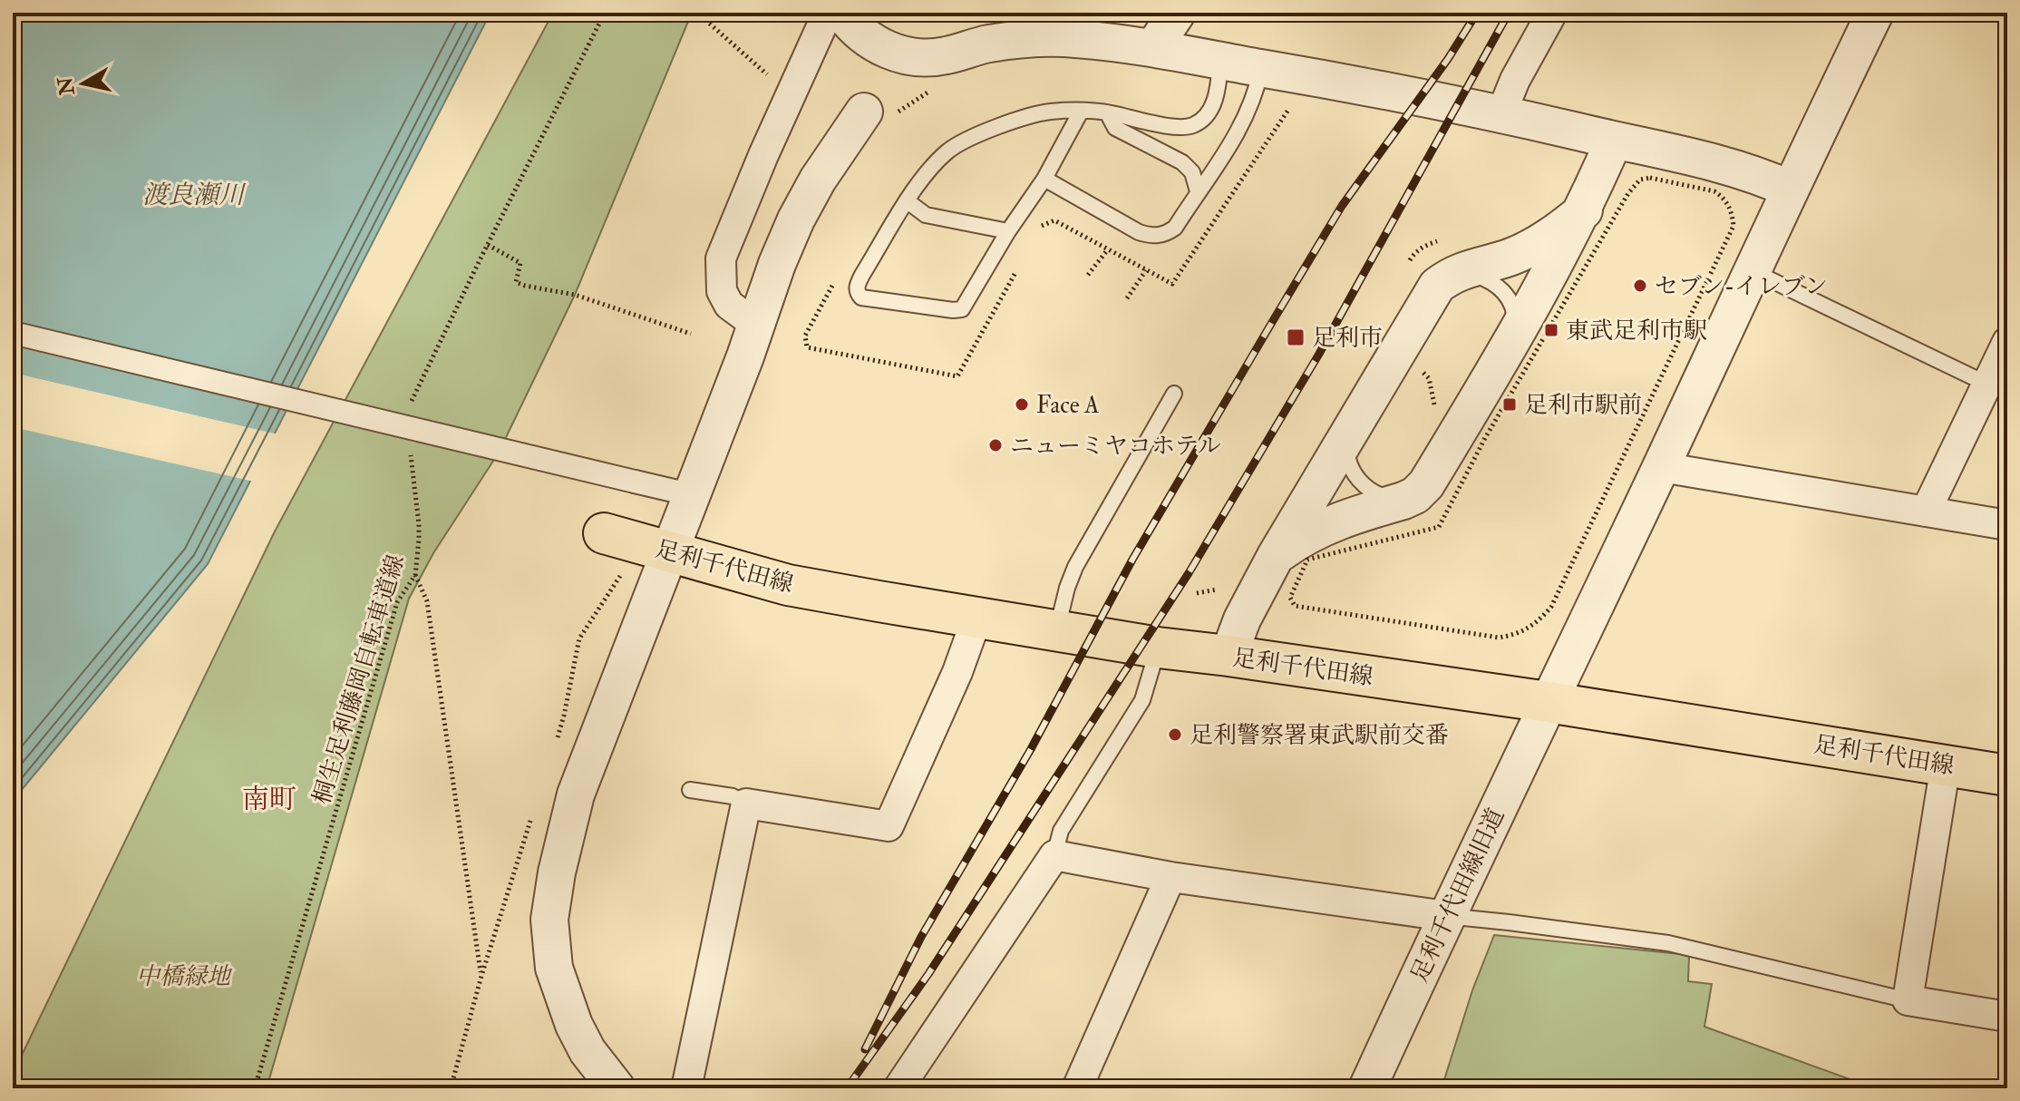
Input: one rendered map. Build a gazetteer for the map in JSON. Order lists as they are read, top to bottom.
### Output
{
  "streets": {
    "main road": ["足利千代田線"],
    "street": ["足利千代田線旧道"],
    "path": ["桐生足利藤岡自転車道線"]
  },
  "crossings": [
    ["足利千代田線", "足利千代田線旧道"]
  ],
  "districts": ["南町"],
  "water": ["渡良瀬川"],
  "parks": ["中橋緑地"],
  "places": {
    "other": [
      "セブン-イレブン",
      "Face A",
      "ニューミヤコホテル",
      "足利警察署東武駅前交番"
    ],
    "transit": ["東武足利市駅", "足利市", "足利市駅前"]
  },
  "north": "left"
}
